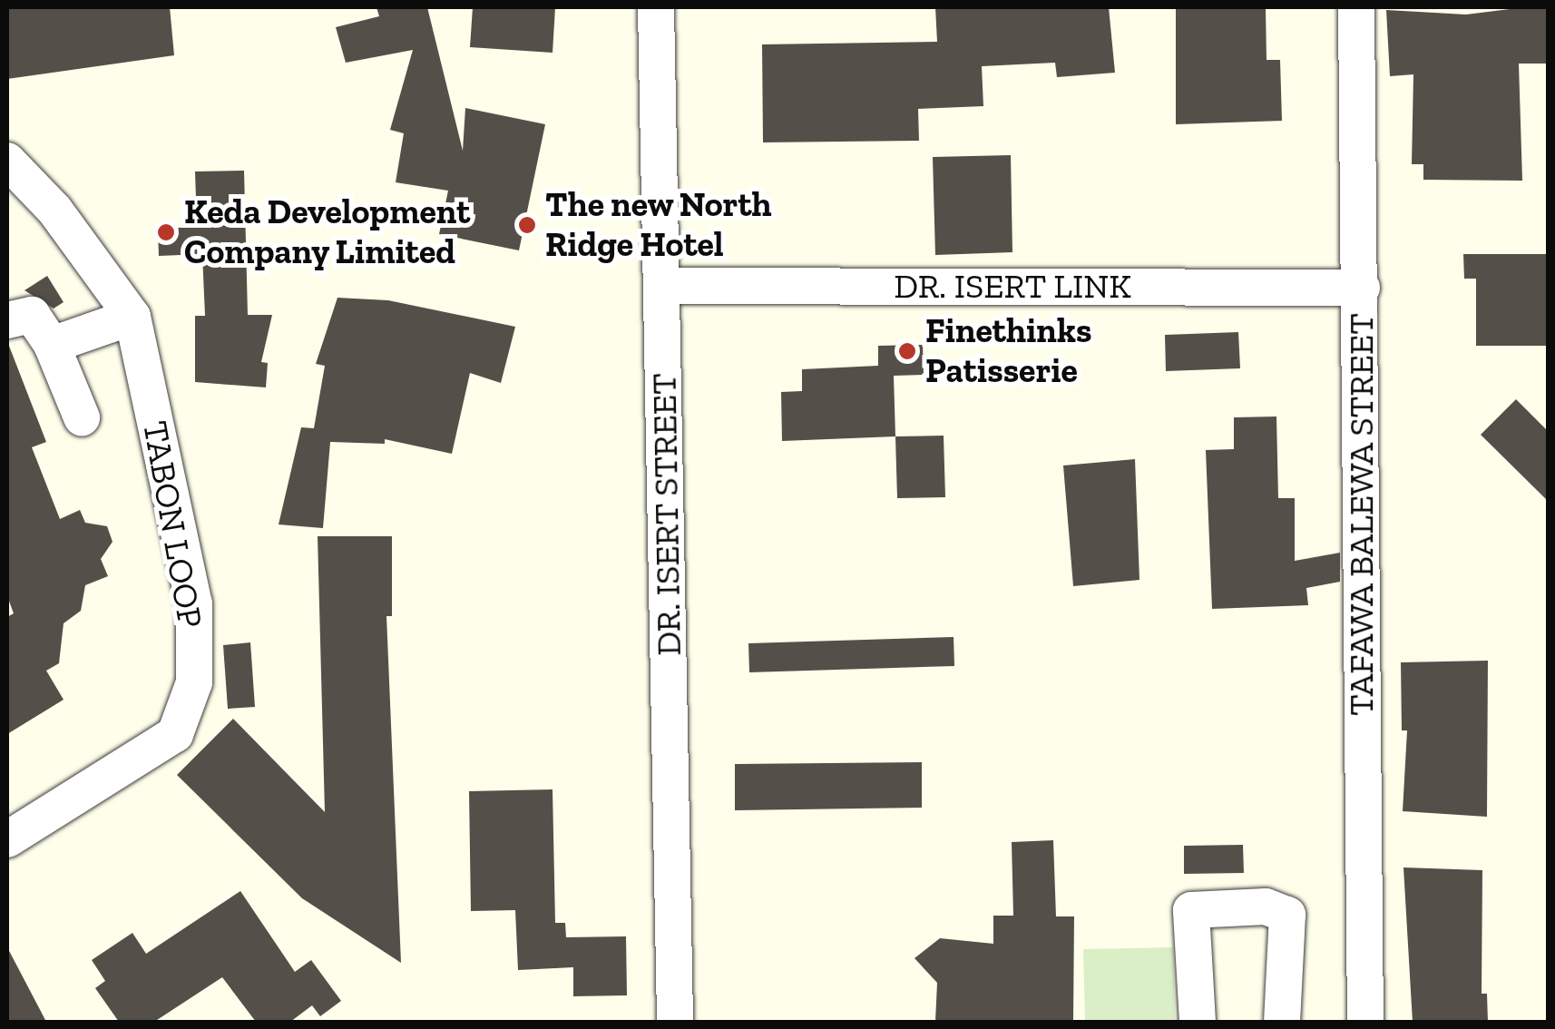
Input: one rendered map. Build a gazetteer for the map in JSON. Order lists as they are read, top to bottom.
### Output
{
  "streets": {
    "street": [
      "DR. ISERT LINK",
      "DR. ISERT STREET",
      "TAFAWA BALEWA STREET",
      "TABON LOOP"
    ]
  },
  "crossings": [
    ["DR. ISERT LINK", "DR. ISERT STREET"],
    ["DR. ISERT LINK", "TAFAWA BALEWA STREET"]
  ],
  "places": ["The new North Ridge Hotel", "Keda Development Company Limited", "Finethinks Patisserie"]
}
